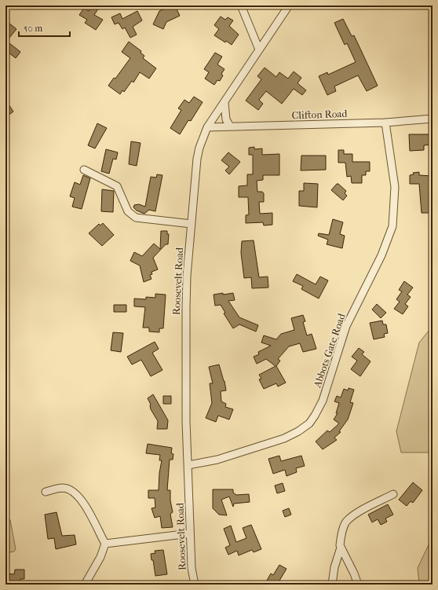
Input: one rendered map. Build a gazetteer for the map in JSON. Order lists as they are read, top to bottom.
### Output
{
  "streets": {
    "street": ["Clifton Road", "Roosevelt Road", "Abbots Gate Road"]
  },
  "crossings": [
    ["Clifton Road", "Roosevelt Road"],
    ["Clifton Road", "Abbots Gate Road"],
    ["Roosevelt Road", "Abbots Gate Road"]
  ],
  "scale_bar": "50 m"
}
